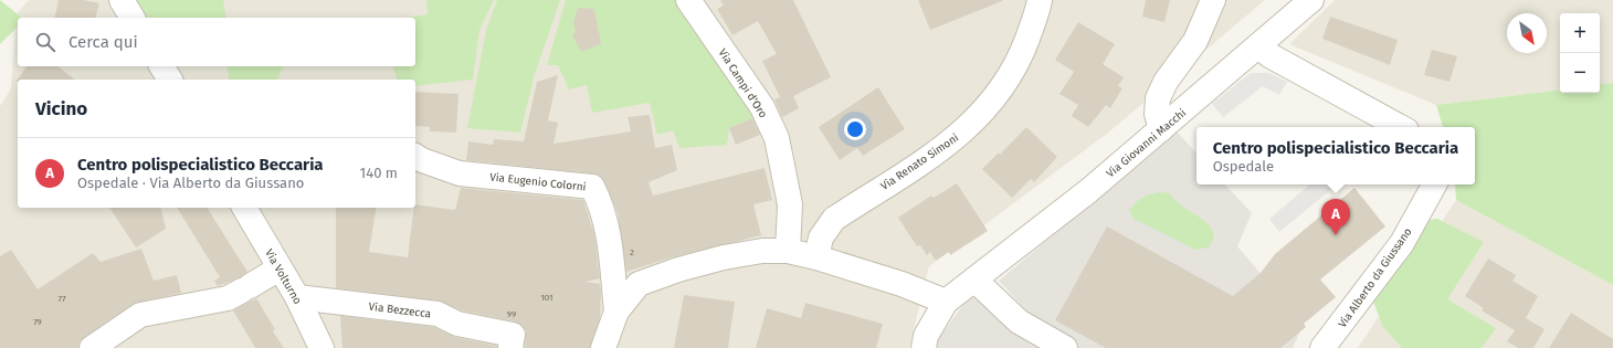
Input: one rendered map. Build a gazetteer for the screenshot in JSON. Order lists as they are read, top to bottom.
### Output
{
  "streets": {
    "street": [
      "Via Campi d'Oro",
      "Via Giovanni Macchi",
      "Via Renato Simoni",
      "Via Eugenio Colorni",
      "Via Volturno",
      "Via Alberto da Giussano",
      "Via Bezzecca"
    ]
  },
  "crossings": [
    ["Via Volturno", "Via Bezzecca"]
  ],
  "house_numbers": [
    "2",
    "101",
    "77",
    "99",
    "79"
  ],
  "north": "bottom right",
  "page": {
    "map_buttons": ["+", "−"],
    "search": "Cerca qui",
    "heading": "Vicino",
    "popup": ["Centro polispecialistico Beccaria", "Ospedale"],
    "list": [
      {
        "mark": "A",
        "name": "Centro polispecialistico Beccaria",
        "note": "Ospedale · Via Alberto da Giussano",
        "value": "140 m"
      }
    ],
    "pins": "A"
  }
}
